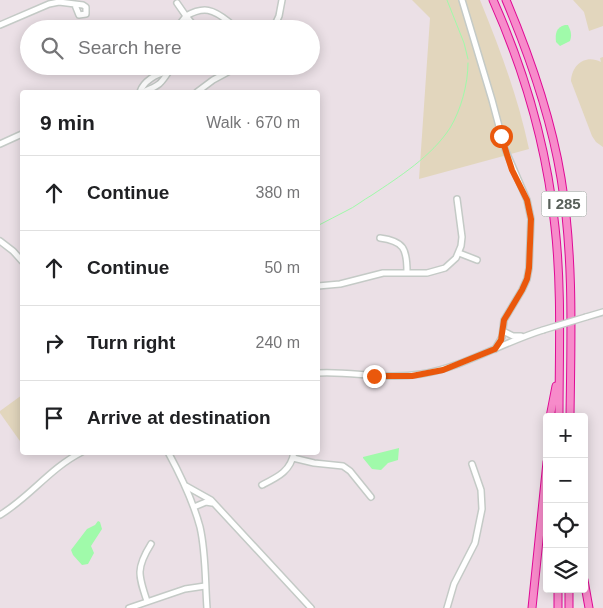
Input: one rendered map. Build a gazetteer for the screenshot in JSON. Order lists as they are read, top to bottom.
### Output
{
  "streets": {
    "highway": ["I 285"]
  },
  "page": {
    "search": "Search here",
    "heading": ["9 min", "Walk · 670 m"],
    "list": [
      ["Continue", "380 m"],
      ["Continue", "50 m"],
      ["Turn right", "240 m"],
      "Arrive at destination"
    ],
    "map_buttons": ["+", "−"]
  }
}
